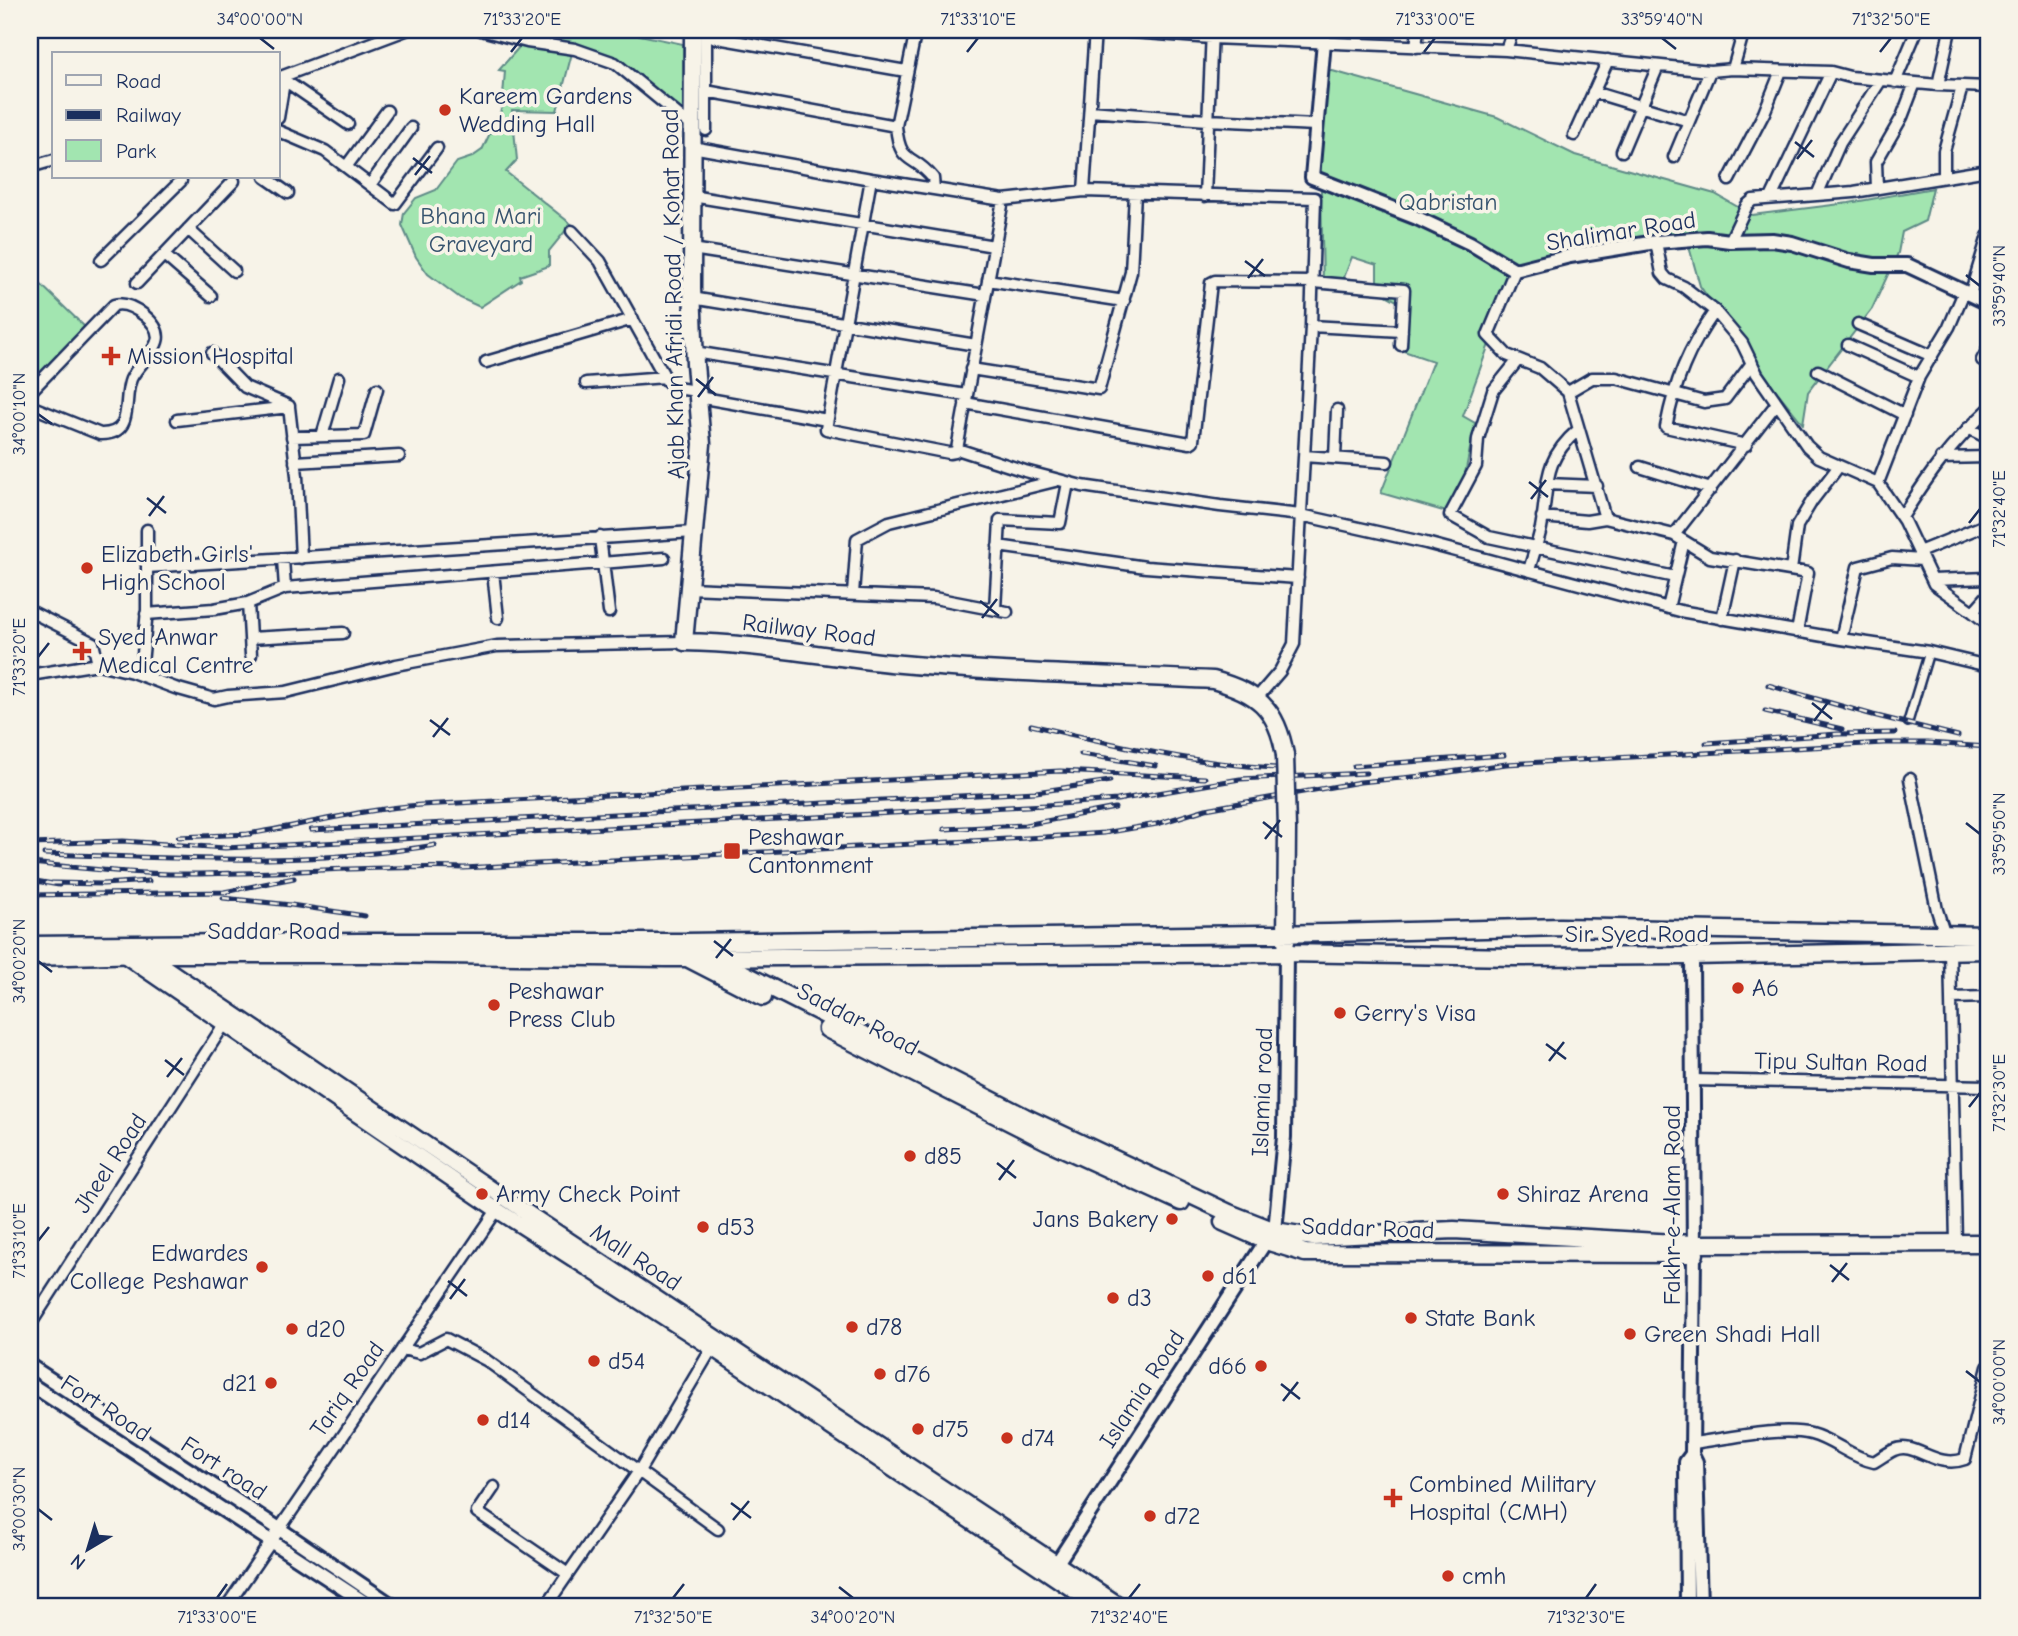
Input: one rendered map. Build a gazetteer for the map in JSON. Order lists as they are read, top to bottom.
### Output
{
  "streets": {
    "main road": [
      "Ajab Khan Afridi Road / Kohat Road",
      "Railway Road",
      "Saddar Road",
      "Sir Syed Road",
      "Mall Road"
    ],
    "street": [
      "Shalimar Road",
      "Tipu Sultan Road",
      "Islamia road",
      "Jheel Road",
      "Fakhr-e-Alam Road",
      "Tariq Road",
      "Islamia Road",
      "Fort Road",
      "Fort road"
    ]
  },
  "crossings": [
    ["Ajab Khan Afridi Road / Kohat Road", "Railway Road"],
    ["Railway Road", "Saddar Road"],
    ["Railway Road", "Sir Syed Road"],
    ["Railway Road", "Islamia road"],
    ["Saddar Road", "Sir Syed Road"],
    ["Saddar Road", "Islamia road"],
    ["Saddar Road", "Fakhr-e-Alam Road"],
    ["Saddar Road", "Mall Road"],
    ["Saddar Road", "Islamia Road"],
    ["Sir Syed Road", "Islamia road"],
    ["Sir Syed Road", "Fakhr-e-Alam Road"],
    ["Tipu Sultan Road", "Fakhr-e-Alam Road"],
    ["Islamia road", "Islamia Road"],
    ["Jheel Road", "Mall Road"],
    ["Mall Road", "Tariq Road"],
    ["Mall Road", "Islamia Road"],
    ["Tariq Road", "Fort Road"],
    ["Tariq Road", "Fort road"]
  ],
  "parks": ["Qabristan", "Bhana Mari Graveyard"],
  "places": {
    "other": [
      "Kareem Gardens Wedding Hall",
      "Elizabeth Girls' High School",
      "A6",
      "Peshawar Press Club",
      "Gerry's Visa",
      "d85",
      "Army Check Point",
      "Shiraz Arena",
      "Jans Bakery",
      "d53",
      "Edwardes College Peshawar",
      "d61",
      "d3",
      "State Bank",
      "d78",
      "d20",
      "Green Shadi Hall",
      "d54",
      "d66",
      "d76",
      "d21",
      "d14",
      "d75",
      "d74",
      "d72",
      "cmh"
    ],
    "health": ["Mission Hospital", "Syed Anwar Medical Centre", "Combined Military Hospital (CMH)"],
    "transit": ["Peshawar Cantonment"]
  },
  "legend": ["Road", "Railway", "Park"],
  "north": "bottom left",
  "coordinates": [
    "34°00'00\"N",
    "71°33'20\"E",
    "71°33'10\"E",
    "71°33'00\"E",
    "33°59'40\"N",
    "71°32'50\"E",
    "34°00'10\"N",
    "71°32'40\"E",
    "33°59'50\"N",
    "34°00'20\"N",
    "71°32'30\"E",
    "34°00'30\"N"
  ]
}
